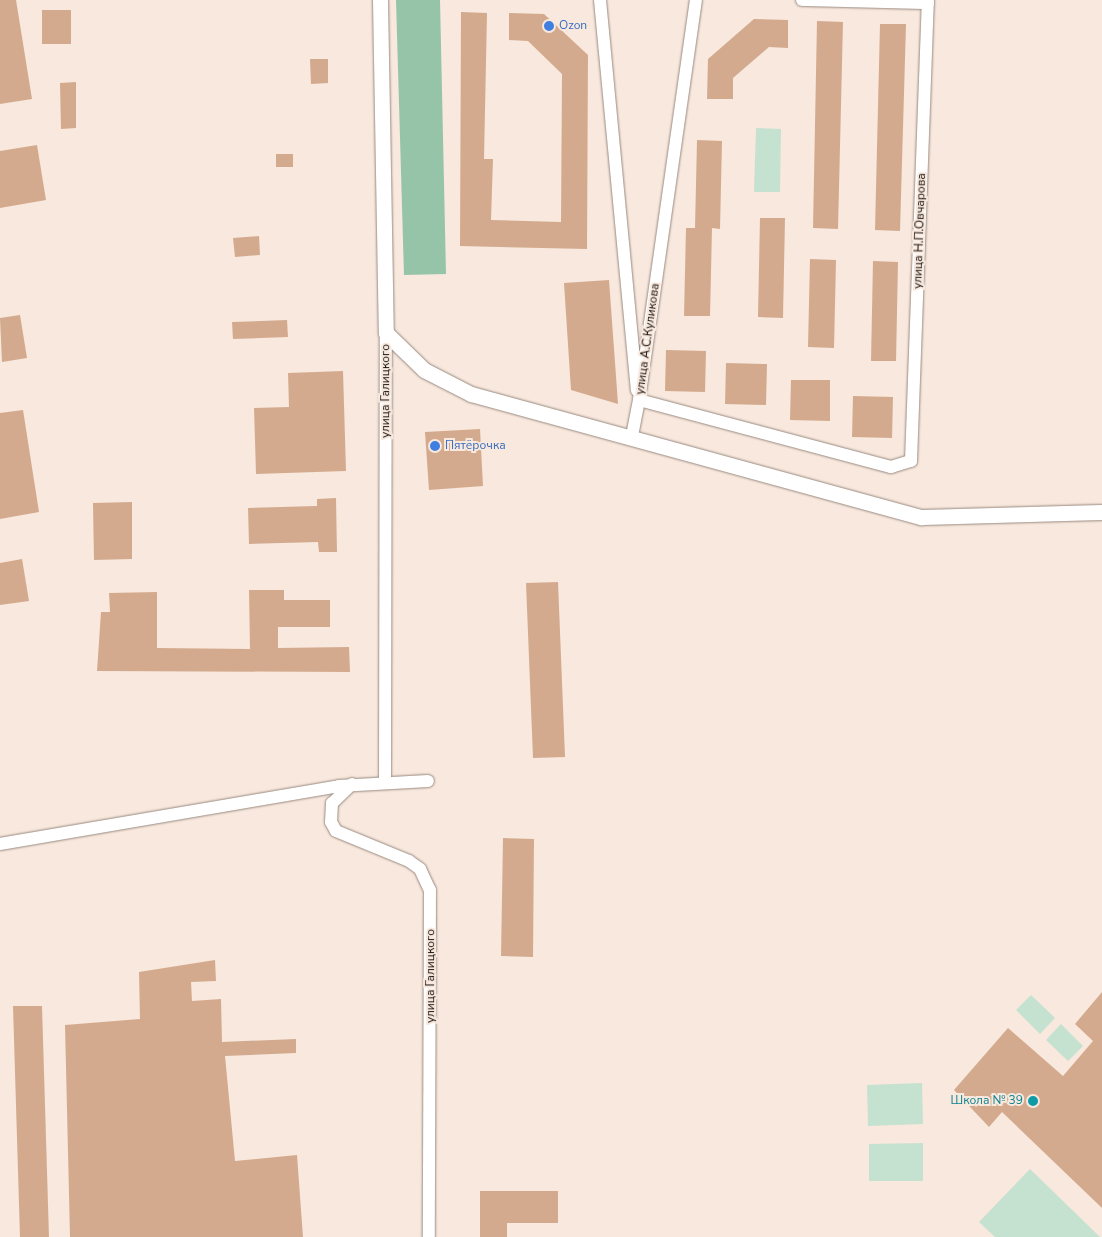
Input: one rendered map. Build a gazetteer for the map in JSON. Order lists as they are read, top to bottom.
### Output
{
  "streets": {
    "street": ["улица Н.П.Овчарова", "улица А.С.Куликова", "улица Галицкого"]
  },
  "crossings": [
    ["улица Н.П.Овчарова", "улица А.С.Куликова"]
  ],
  "places": ["Ozon", "Пятёрочка", "Школа № 39"]
}
